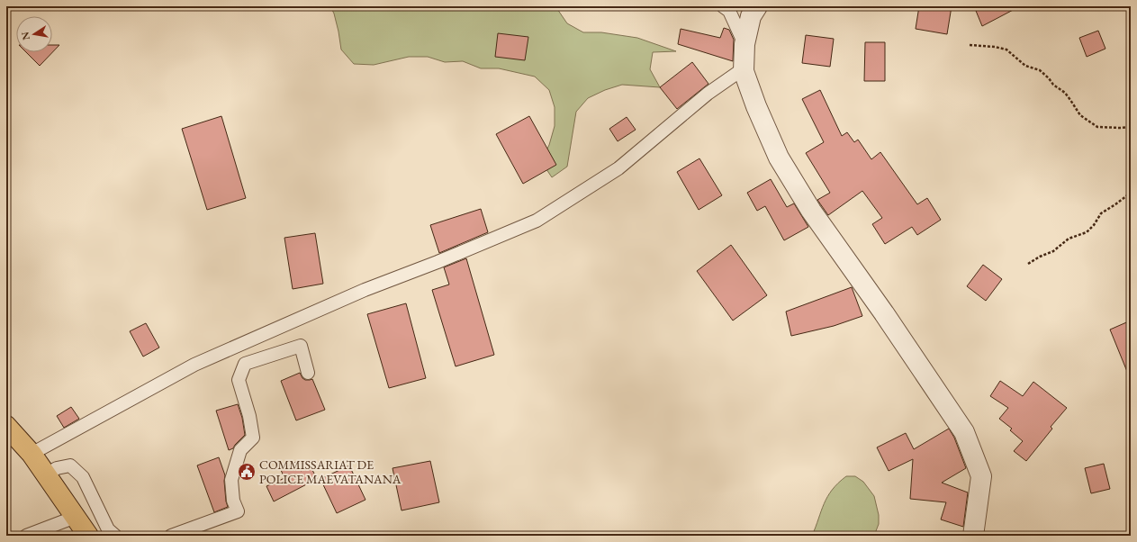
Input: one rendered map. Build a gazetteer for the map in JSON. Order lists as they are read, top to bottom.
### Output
{
  "places": {
    "public building": ["COMMISSARIAT DE POLICE MAEVATANANA"]
  },
  "north": "left"
}
